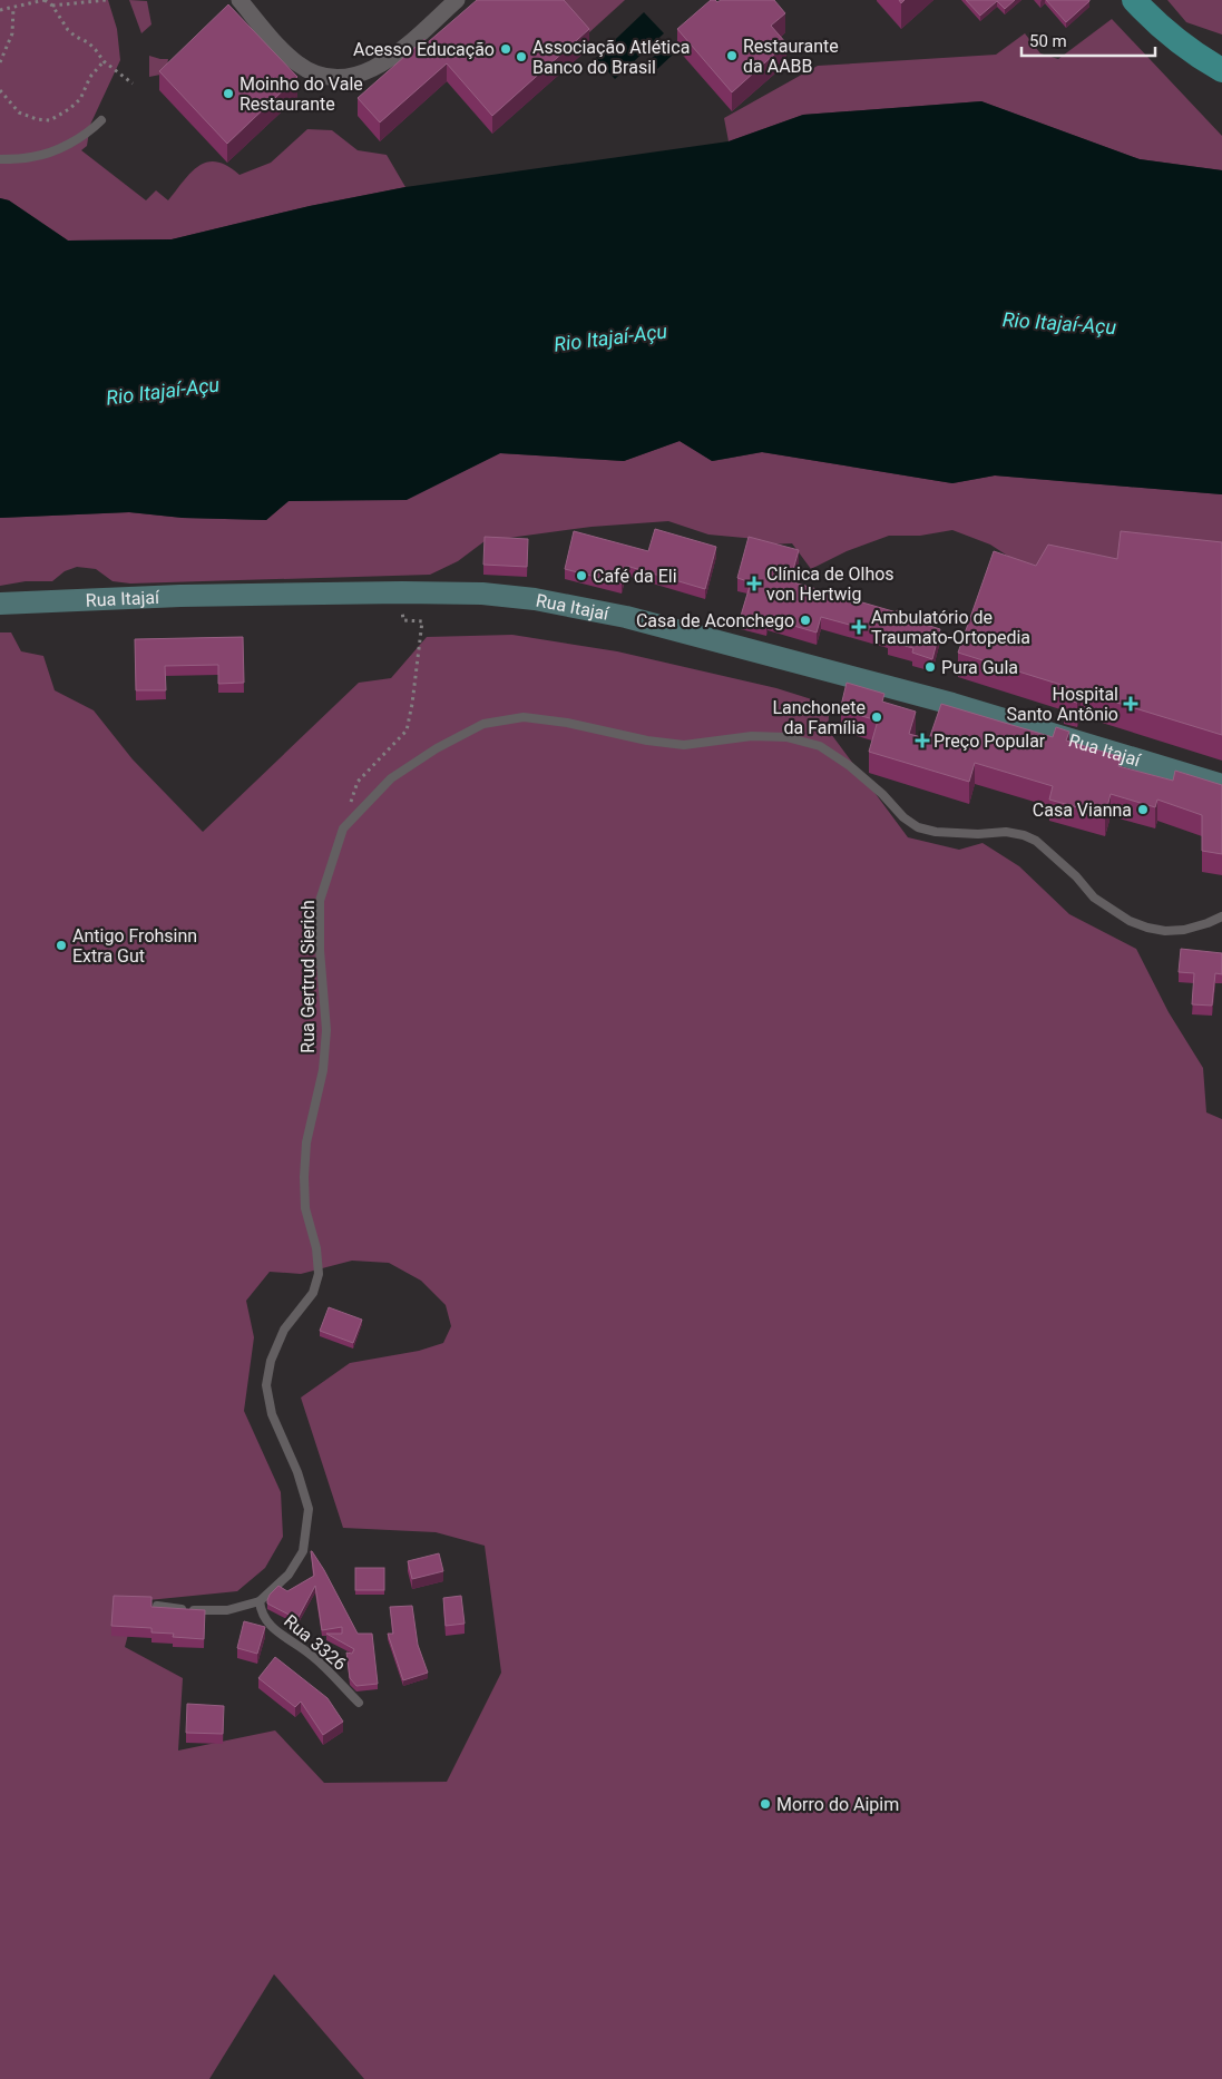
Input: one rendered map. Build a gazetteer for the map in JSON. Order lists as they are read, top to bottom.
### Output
{
  "streets": {
    "main road": ["Rua Itajaí"],
    "lane": ["Rua Gertrud Sierich", "Rua 3326"]
  },
  "crossings": [
    ["Rua Gertrud Sierich", "Rua 3326"]
  ],
  "water": ["Rio Itajaí-Açu"],
  "places": {
    "other": [
      "Acesso Educação",
      "Restaurante da AABB",
      "Associação Atlética Banco do Brasil",
      "Moinho do Vale Restaurante",
      "Café da Eli",
      "Casa de Aconchego",
      "Pura Gula",
      "Lanchonete da Família",
      "Casa Vianna",
      "Antigo Frohsinn Extra Gut",
      "Morro do Aipim"
    ],
    "health": [
      "Clínica de Olhos von Hertwig",
      "Ambulatório de Traumato-Ortopedia",
      "Hospital Santo Antônio",
      "Preço Popular"
    ]
  },
  "scale_bar": "50 m"
}
